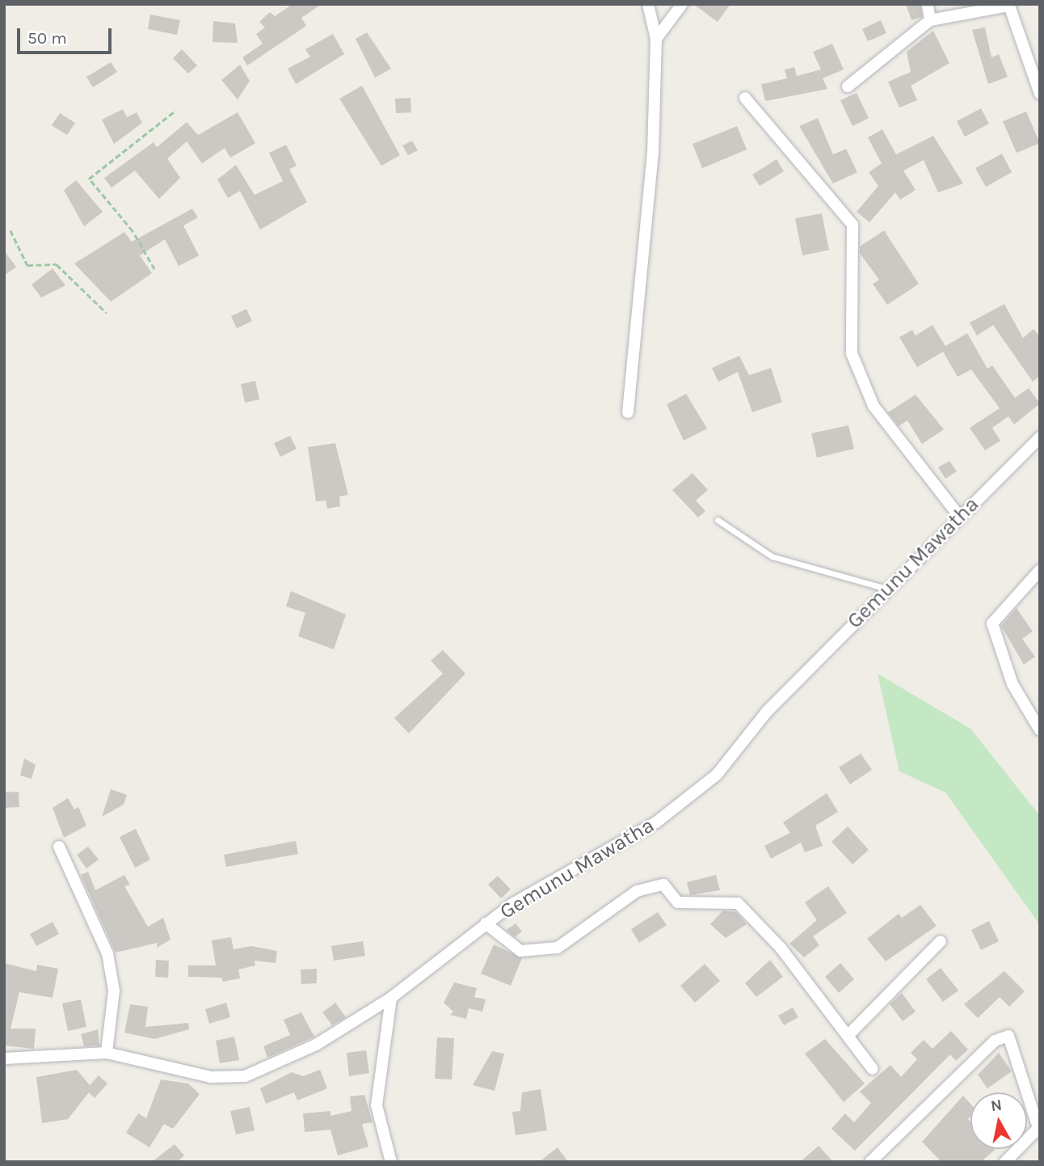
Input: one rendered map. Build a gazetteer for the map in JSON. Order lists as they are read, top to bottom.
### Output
{
  "streets": {
    "street": ["Gemunu Mawatha"]
  },
  "scale_bar": "50 m",
  "north": "top"
}
